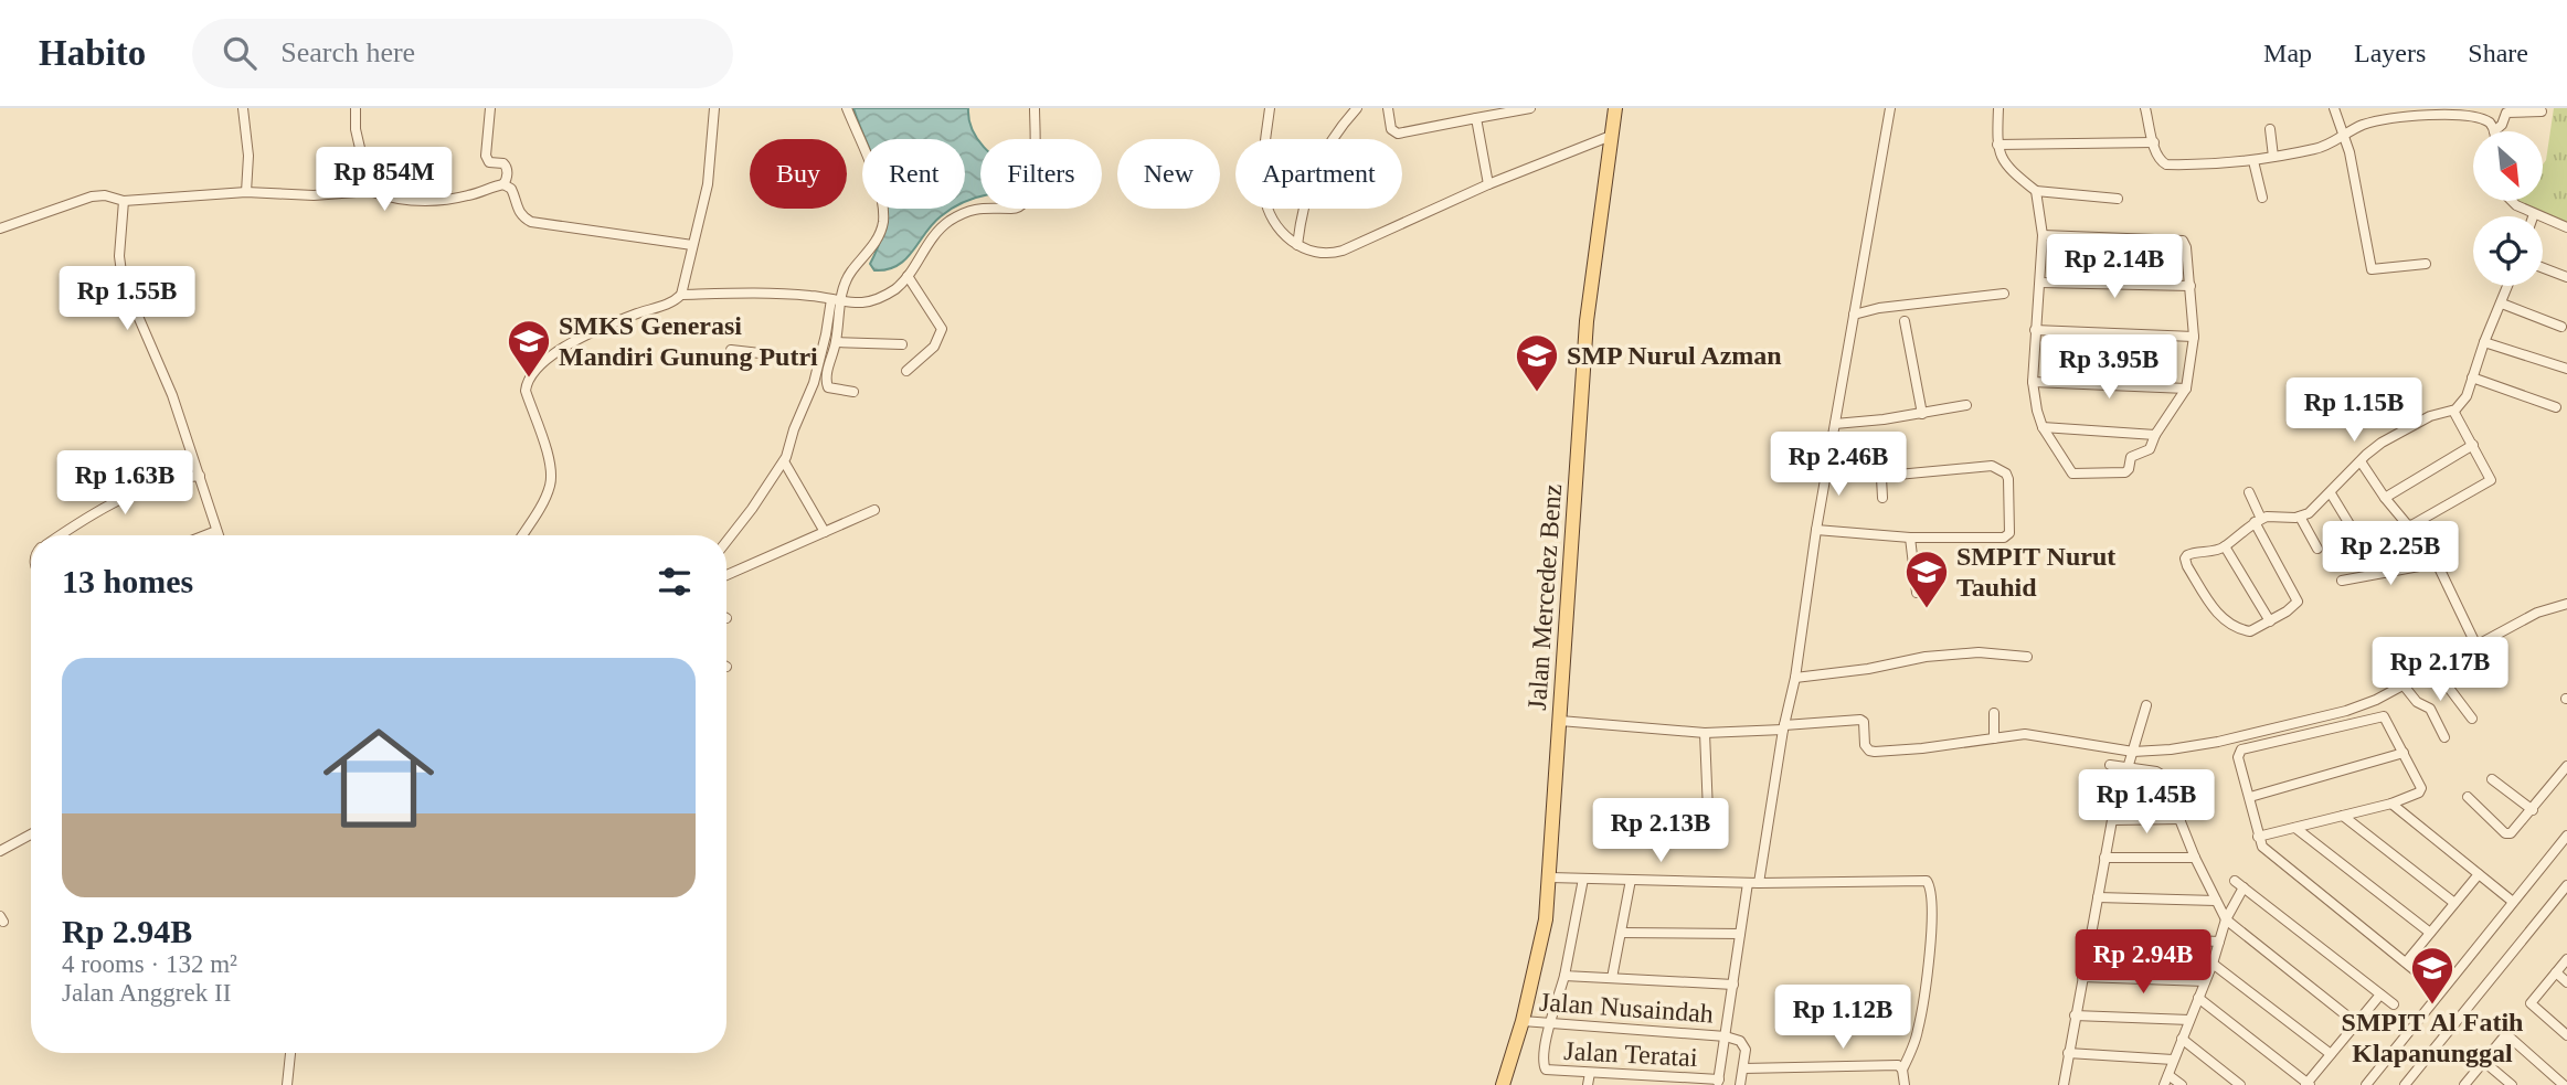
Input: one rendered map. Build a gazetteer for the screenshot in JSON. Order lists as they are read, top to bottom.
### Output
{
  "streets": {
    "main road": ["Jalan Mercedez Benz"],
    "street": ["Jalan Nusaindah", "Jalan Teratai"]
  },
  "crossings": [
    ["Jalan Mercedez Benz", "Jalan Nusaindah"],
    ["Jalan Nusaindah", "Jalan Teratai"]
  ],
  "places": {
    "school or university": [
      "SMKS Generasi Mandiri Gunung Putri",
      "SMP Nurul Azman",
      "SMPIT Nurut Tauhid",
      "SMPIT Al Fatih Klapanunggal"
    ]
  },
  "north": "bottom right",
  "page": {
    "header": "Habito",
    "search": "Search here",
    "nav": ["Map", "Layers", "Share"],
    "chip": [
      "Buy",
      "Rent",
      "Filters",
      "New",
      "Apartment"
    ],
    "price": [
      "Rp 854M",
      "Rp 2.14B",
      "Rp 1.55B",
      "Rp 3.95B",
      "Rp 1.15B",
      "Rp 2.46B",
      "Rp 1.63B",
      "Rp 2.25B",
      "Rp 2.17B",
      "Rp 1.45B",
      "Rp 2.13B",
      "Rp 2.94B",
      "Rp 1.12B"
    ],
    "heading": "13 homes",
    "list": [
      {
        "name": "Rp 2.94B",
        "note": "4 rooms · 132 m² · Jalan Anggrek II"
      }
    ]
  }
}
